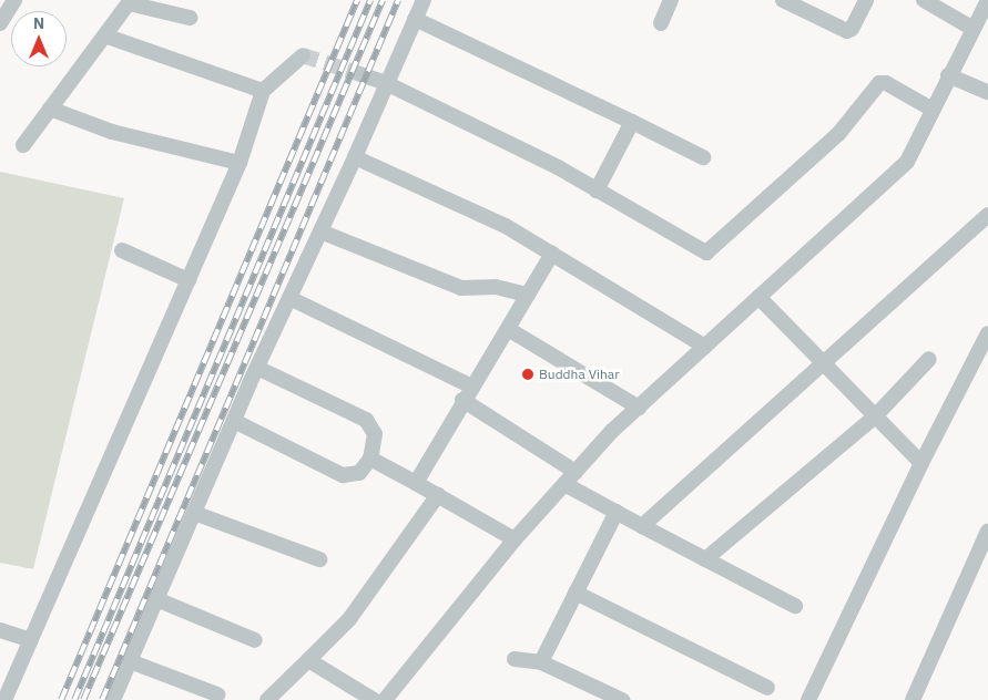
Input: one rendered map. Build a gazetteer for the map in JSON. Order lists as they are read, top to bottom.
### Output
{
  "places": ["Buddha Vihar"],
  "north": "top"
}
